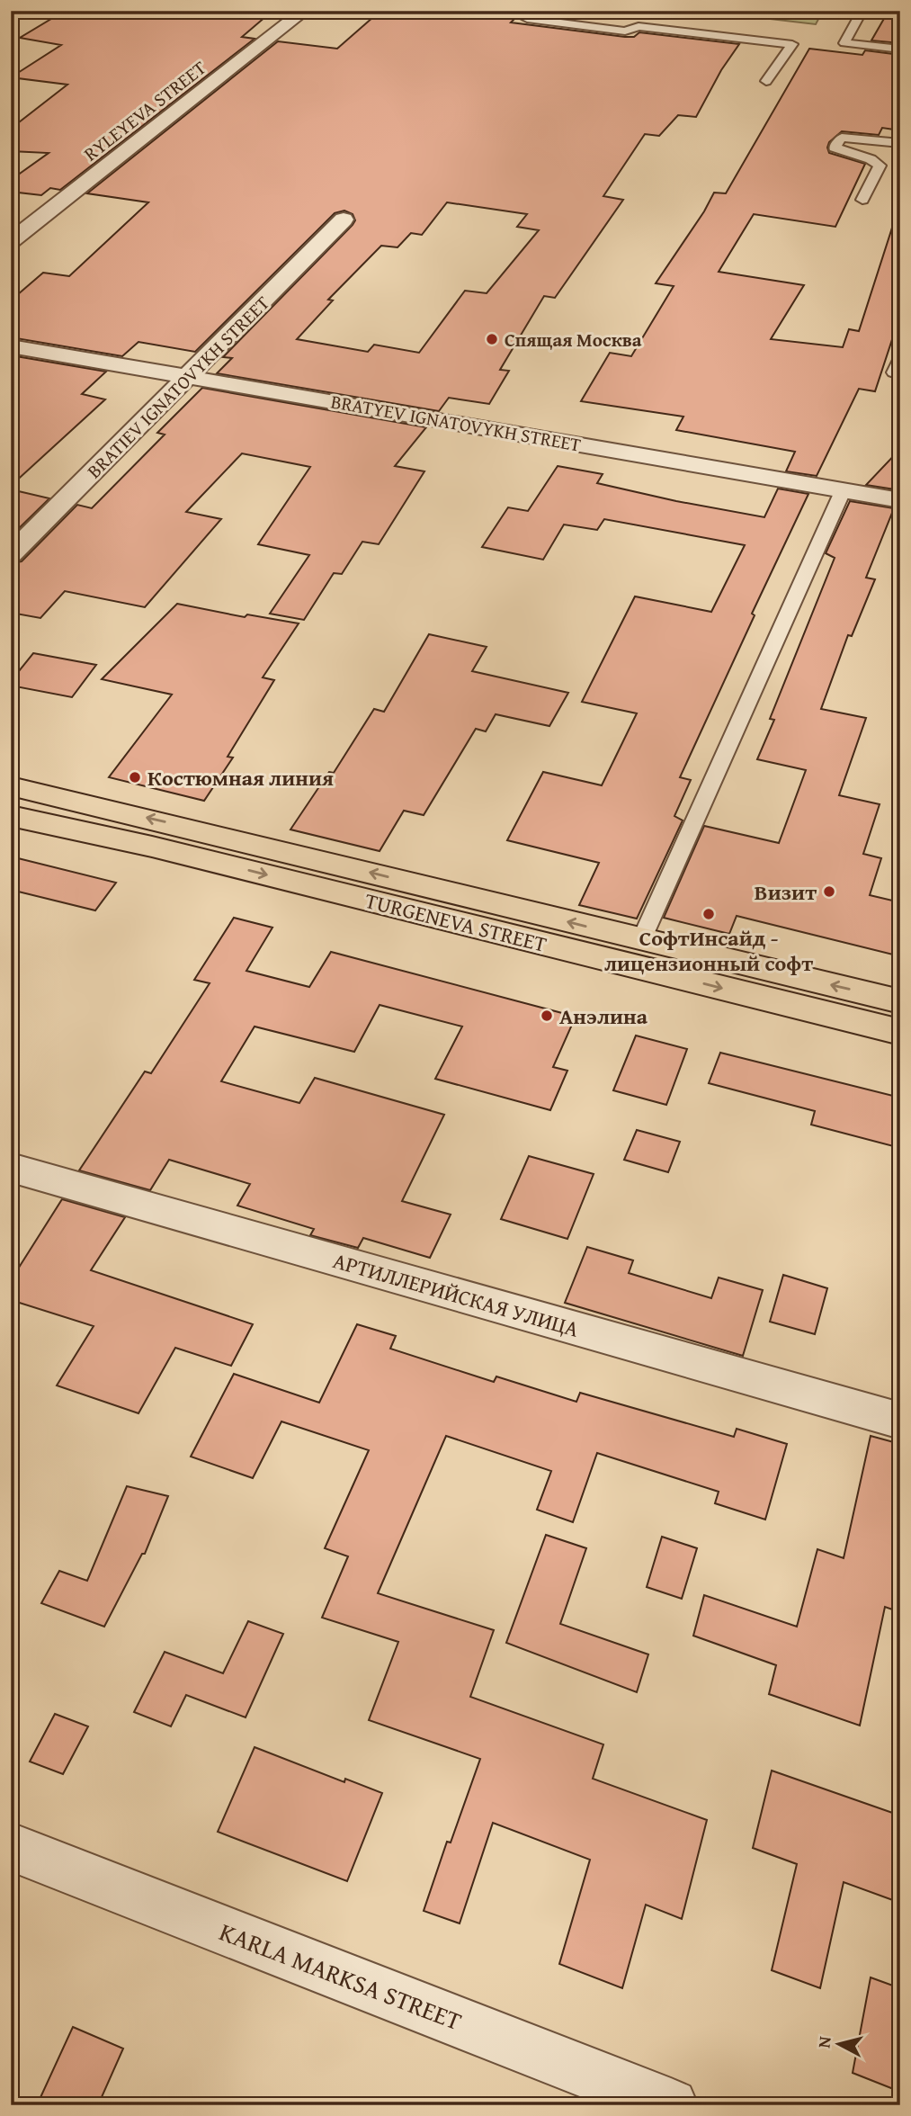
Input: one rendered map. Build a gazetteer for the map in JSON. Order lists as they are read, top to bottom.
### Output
{
  "streets": {
    "highway": ["TURGENEVA STREET"],
    "street": [
      "RYLEYEVA STREET",
      "BRATIEV IGNATOVYKH STREET",
      "BRATYEV IGNATOVYKH STREET",
      "АРТИЛЛЕРИЙСКАЯ УЛИЦА",
      "KARLA MARKSA STREET"
    ]
  },
  "crossings": [
    ["BRATIEV IGNATOVYKH STREET", "BRATYEV IGNATOVYKH STREET"]
  ],
  "places": [
    "Спящая Москва",
    "Костюмная линия",
    "Визит",
    "СофтИнсайд - лицензионный софт",
    "Анэлина"
  ],
  "north": "left"
}
